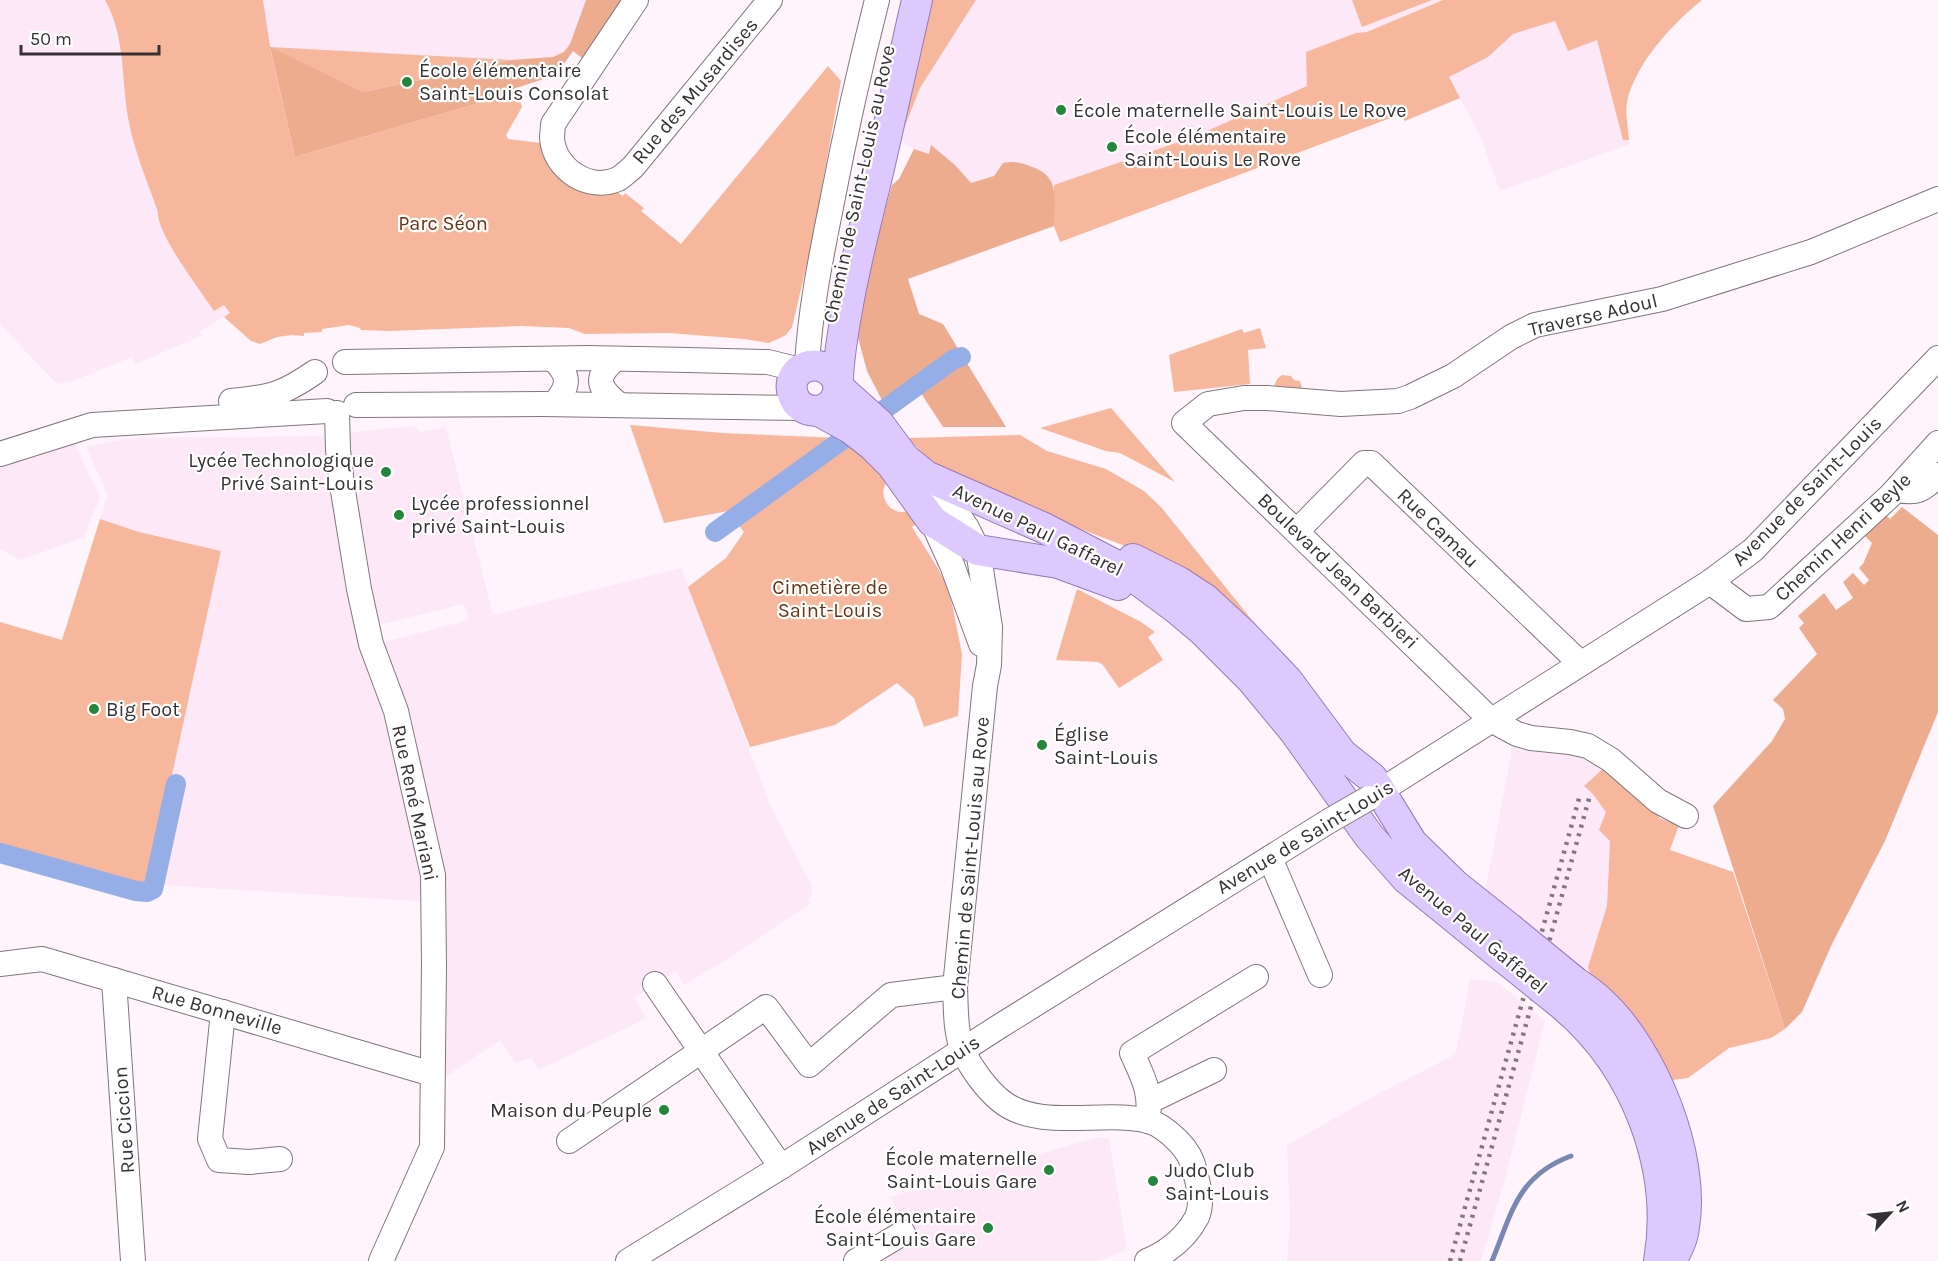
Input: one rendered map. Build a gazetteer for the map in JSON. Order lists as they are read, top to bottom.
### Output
{
  "streets": {
    "main road": ["Chemin de Saint-Louis au Rove", "Avenue Paul Gaffarel"],
    "street": [
      "Rue des Musardises",
      "Traverse Adoul",
      "Avenue de Saint-Louis",
      "Rue Camau",
      "Chemin Henri Beyle",
      "Boulevard Jean Barbieri",
      "Rue René Mariani",
      "Rue Bonneville",
      "Rue Ciccion"
    ]
  },
  "crossings": [
    ["Chemin de Saint-Louis au Rove", "Avenue de Saint-Louis"],
    ["Chemin de Saint-Louis au Rove", "Avenue Paul Gaffarel"],
    ["Traverse Adoul", "Boulevard Jean Barbieri"],
    ["Avenue de Saint-Louis", "Rue Camau"],
    ["Avenue de Saint-Louis", "Chemin Henri Beyle"],
    ["Avenue de Saint-Louis", "Boulevard Jean Barbieri"],
    ["Rue Camau", "Boulevard Jean Barbieri"],
    ["Rue René Mariani", "Rue Bonneville"],
    ["Rue Bonneville", "Rue Ciccion"]
  ],
  "parks": ["Parc Séon", "Cimetière de Saint-Louis"],
  "places": [
    "École élémentaire Saint-Louis Consolat",
    "École maternelle Saint-Louis Le Rove",
    "École élémentaire Saint-Louis Le Rove",
    "Lycée Technologique Privé Saint-Louis",
    "Lycée professionnel privé Saint-Louis",
    "Big Foot",
    "Église Saint-Louis",
    "Maison du Peuple",
    "École maternelle Saint-Louis Gare",
    "Judo Club Saint-Louis",
    "École élémentaire Saint-Louis Gare"
  ],
  "scale_bar": "50 m",
  "north": "top right"
}
